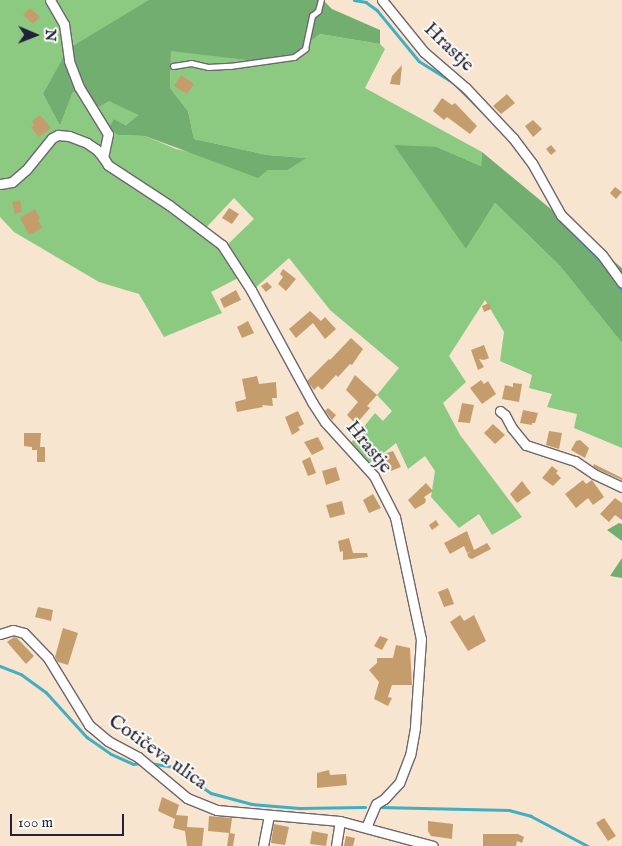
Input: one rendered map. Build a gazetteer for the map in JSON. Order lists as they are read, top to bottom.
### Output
{
  "streets": {
    "street": ["Hrastje", "Cotičeva ulica"]
  },
  "crossings": [
    ["Hrastje", "Cotičeva ulica"]
  ],
  "scale_bar": "100 m",
  "north": "right"
}
